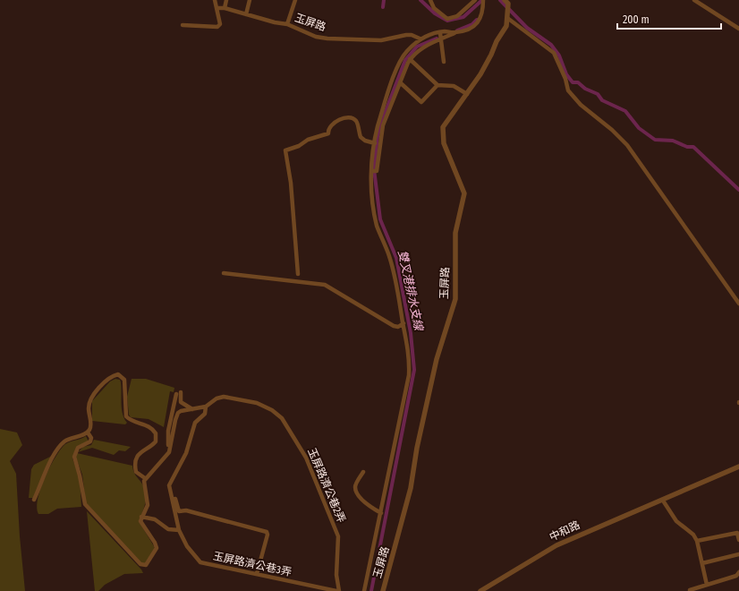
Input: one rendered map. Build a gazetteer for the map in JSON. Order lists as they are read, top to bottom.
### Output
{
  "streets": {
    "street": [
      "玉屏路",
      "玉屏路濟公巷2弄",
      "中和路",
      "玉屏路濟公巷3弄"
    ]
  },
  "crossings": [
    ["玉屏路濟公巷2弄", "玉屏路濟公巷3弄"]
  ],
  "water": ["雙叉港排水支線"],
  "scale_bar": "200 m"
}
